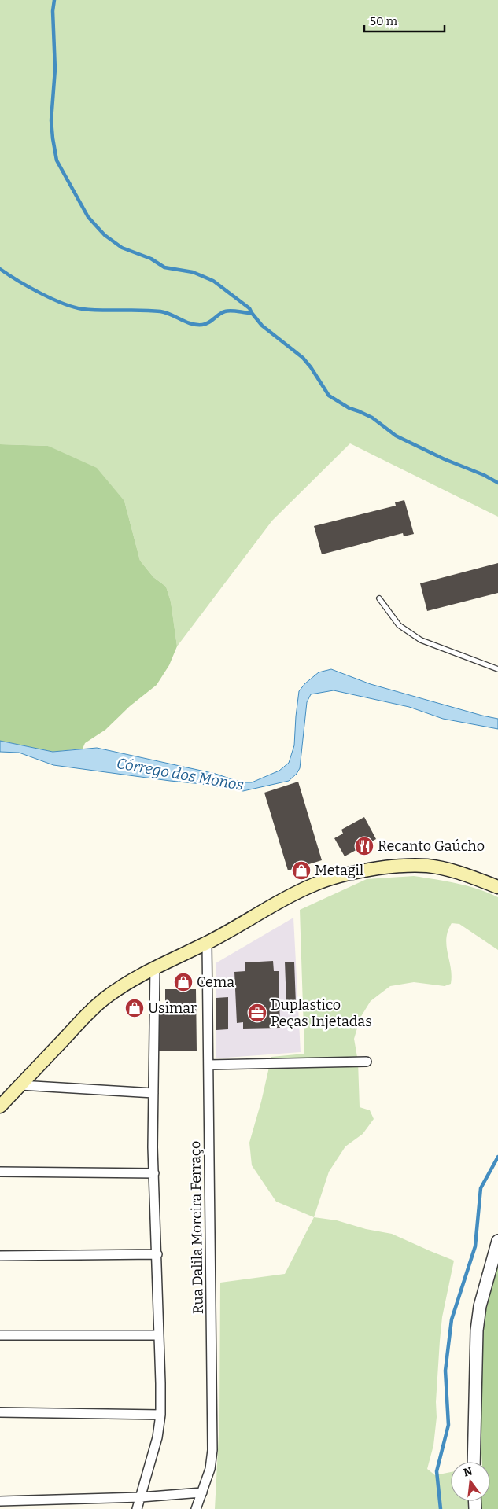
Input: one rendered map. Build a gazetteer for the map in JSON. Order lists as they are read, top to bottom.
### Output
{
  "streets": {
    "street": ["Rua Dalila Moreira Ferraço"]
  },
  "water": ["Córrego dos Monos"],
  "places": {
    "restaurant": ["Recanto Gaúcho"],
    "shop": ["Metagil", "Cema", "Usimar"],
    "office": ["Duplastico Peças Injetadas"]
  },
  "scale_bar": "50 m",
  "north": "top"
}
